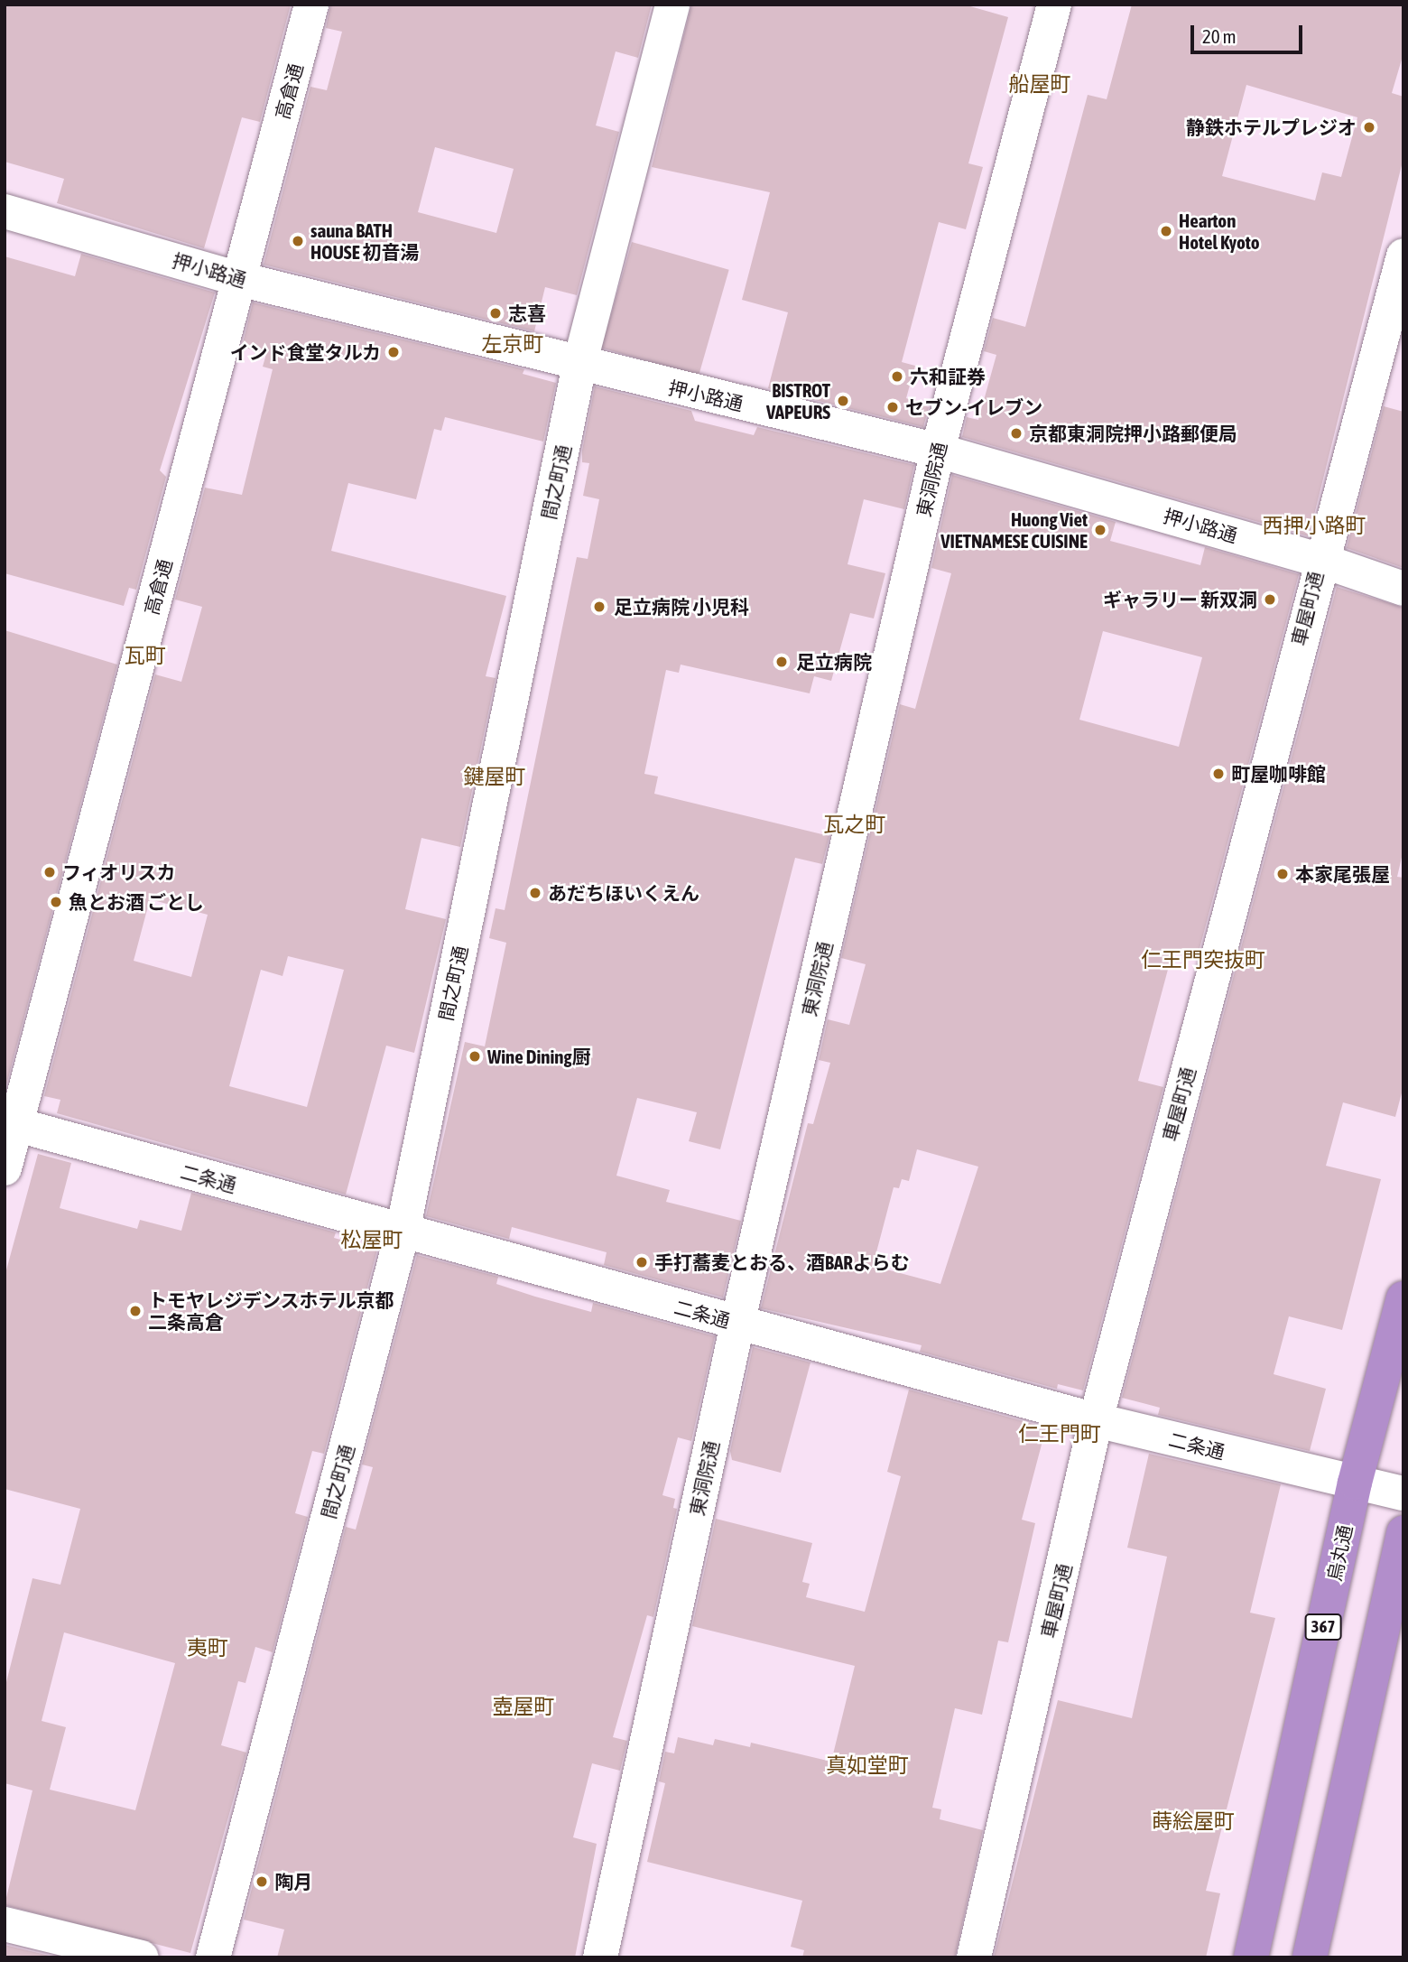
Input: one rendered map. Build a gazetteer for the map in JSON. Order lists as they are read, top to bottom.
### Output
{
  "streets": {
    "highway": ["烏丸通", "367"],
    "street": [
      "高倉通",
      "押小路通",
      "東洞院通",
      "間之町通",
      "車屋町通",
      "二条通"
    ]
  },
  "crossings": [
    ["高倉通", "押小路通"],
    ["高倉通", "二条通"],
    ["押小路通", "東洞院通"],
    ["押小路通", "間之町通"],
    ["押小路通", "車屋町通"],
    ["東洞院通", "二条通"],
    ["間之町通", "二条通"],
    ["車屋町通", "二条通"],
    ["二条通", "烏丸通"]
  ],
  "districts": [
    "船屋町",
    "左京町",
    "西押小路町",
    "瓦町",
    "鍵屋町",
    "瓦之町",
    "仁王門突抜町",
    "松屋町",
    "仁王門町",
    "夷町",
    "壺屋町",
    "真如堂町",
    "蒔絵屋町"
  ],
  "places": [
    "静鉄ホテルプレジオ",
    "Hearton Hotel Kyoto",
    "sauna BATH HOUSE 初音湯",
    "志喜",
    "インド食堂タルカ",
    "六和証券",
    "BISTROT VAPEURS",
    "セブン-イレブン",
    "京都東洞院押小路郵便局",
    "Huong Viet VIETNAMESE CUISINE",
    "ギャラリー 新双洞",
    "足立病院 小児科",
    "足立病院",
    "町屋咖啡館",
    "フィオリスカ",
    "本家尾張屋",
    "あだちほいくえん",
    "魚とお酒 ごとし",
    "Wine Dining厨",
    "手打蕎麦とおる、酒BARよらむ",
    "トモヤレジデンスホテル京都 二条高倉",
    "陶月"
  ],
  "scale_bar": "20 m"
}
